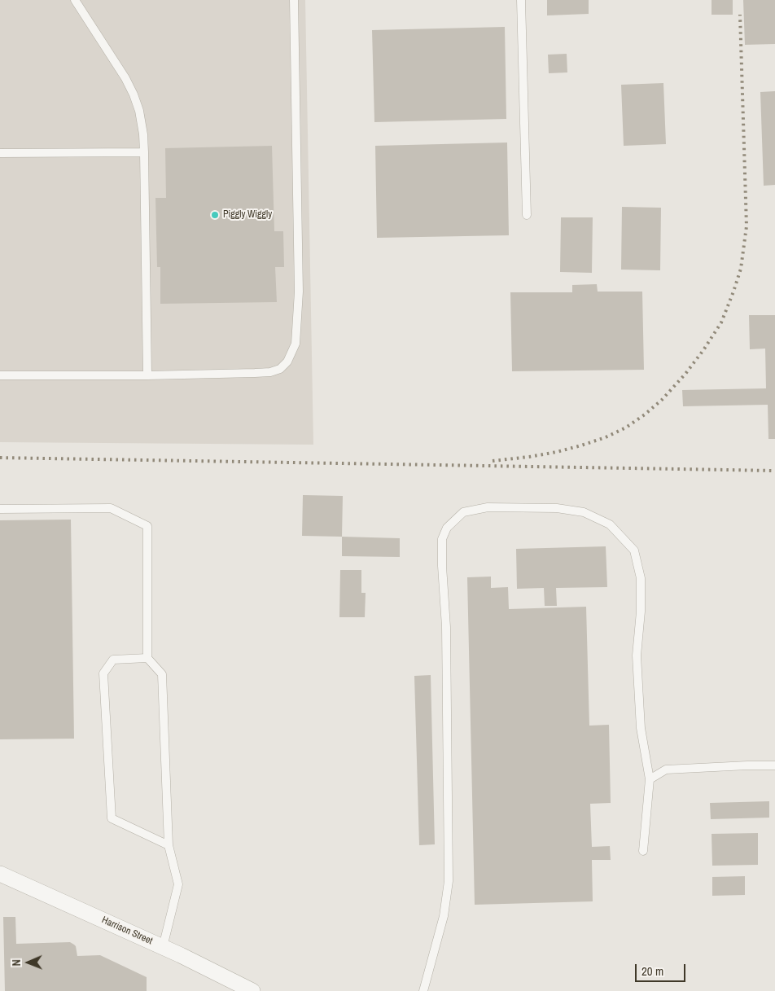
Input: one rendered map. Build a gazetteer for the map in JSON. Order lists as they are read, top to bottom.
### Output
{
  "streets": {
    "street": ["Harrison Street"]
  },
  "places": ["Piggly Wiggly"],
  "scale_bar": "20 m",
  "north": "left"
}
